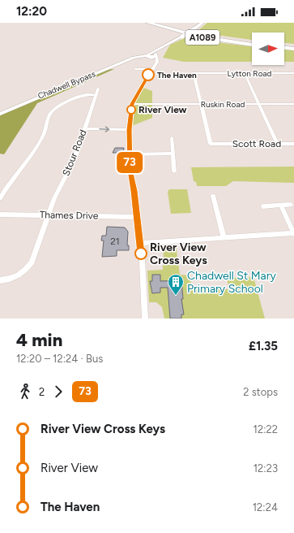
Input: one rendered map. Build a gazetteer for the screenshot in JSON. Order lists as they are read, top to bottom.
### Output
{
  "streets": {
    "highway": ["A1089"],
    "main road": ["Chadwell Bypass"],
    "street": [
      "Lytton Road",
      "Ruskin Road",
      "Scott Road",
      "Stour Road",
      "Thames Drive"
    ]
  },
  "crossings": [
    ["Lytton Road", "Ruskin Road"],
    ["Lytton Road", "Scott Road"],
    ["Ruskin Road", "Scott Road"],
    ["Stour Road", "Thames Drive"]
  ],
  "places": {
    "other": ["The Haven", "River View", "River View Cross Keys"],
    "building": ["Chadwell St Mary Primary School"]
  },
  "lines": ["bus line 73"],
  "house_numbers": ["21"],
  "north": "right",
  "page": {
    "status": "12:20",
    "on_map": "73",
    "heading": ["4 min", "12:20 – 12:24 · Bus", "£1.35"],
    "legs": ["2", "73", "2 stops"],
    "list": [
      {
        "name": "River View Cross Keys",
        "value": "12:22"
      },
      {
        "name": "River View",
        "value": "12:23"
      },
      {
        "name": "The Haven",
        "value": "12:24"
      }
    ]
  }
}
